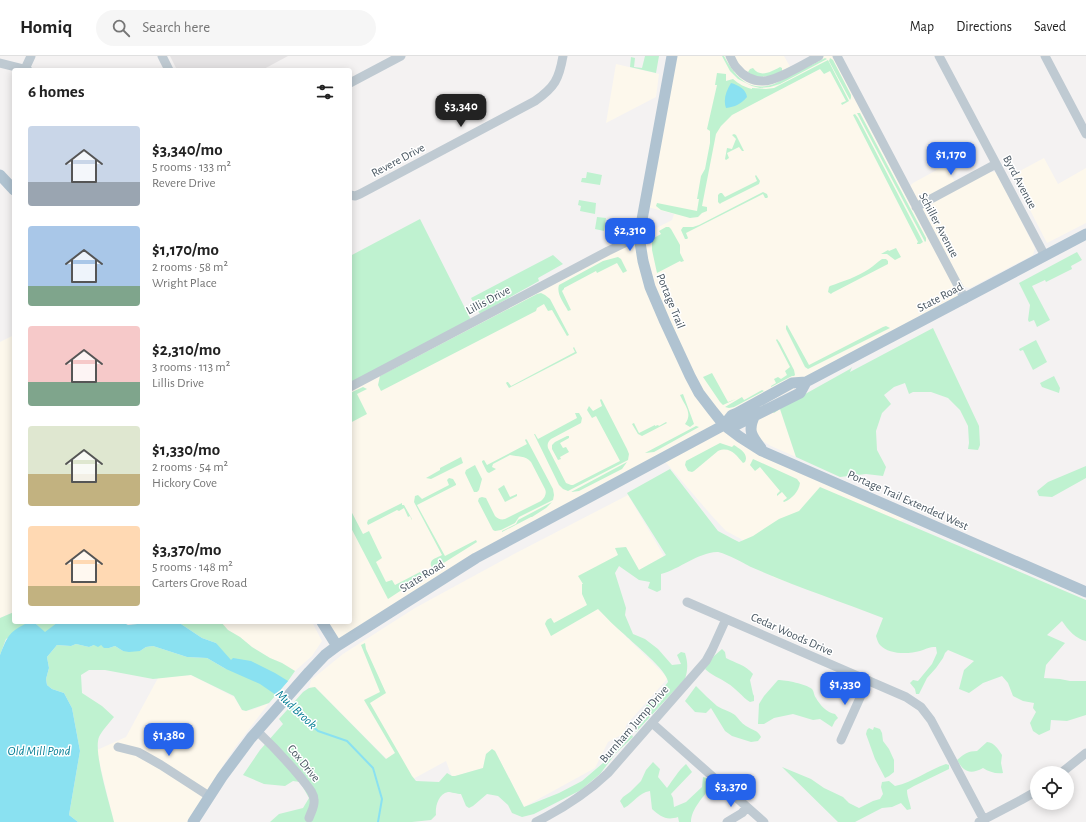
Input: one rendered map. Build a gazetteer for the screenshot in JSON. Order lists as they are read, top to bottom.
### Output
{
  "streets": {
    "main road": ["State Road", "Portage Trail", "Portage Trail Extended West"],
    "street": [
      "Revere Drive",
      "Byrd Avenue",
      "Schiller Avenue",
      "Lillis Drive",
      "Cedar Woods Drive",
      "Burnham Jump Drive",
      "Cox Drive"
    ]
  },
  "crossings": [
    ["Byrd Avenue", "State Road"],
    ["Schiller Avenue", "State Road"],
    ["State Road", "Portage Trail"],
    ["State Road", "Portage Trail Extended West"],
    ["State Road", "Cox Drive"],
    ["Lillis Drive", "Portage Trail"],
    ["Portage Trail", "Portage Trail Extended West"],
    ["Cedar Woods Drive", "Burnham Jump Drive"]
  ],
  "water": ["Mud Brook", "Old Mill Pond"],
  "page": {
    "header": "Homiq",
    "search": "Search here",
    "nav": ["Map", "Directions", "Saved"],
    "heading": "6 homes",
    "price": [
      "$3,340",
      "$1,170",
      "$2,310",
      "$1,330",
      "$1,380",
      "$3,370"
    ],
    "list": [
      {
        "name": "$3,340/mo",
        "note": "5 rooms · 133 m² · Revere Drive"
      },
      {
        "name": "$1,170/mo",
        "note": "2 rooms · 58 m² · Wright Place"
      },
      {
        "name": "$2,310/mo",
        "note": "3 rooms · 113 m² · Lillis Drive"
      },
      {
        "name": "$1,330/mo",
        "note": "2 rooms · 54 m² · Hickory Cove"
      },
      {
        "name": "$3,370/mo",
        "note": "5 rooms · 148 m² · Carters Grove Road"
      }
    ]
  }
}
